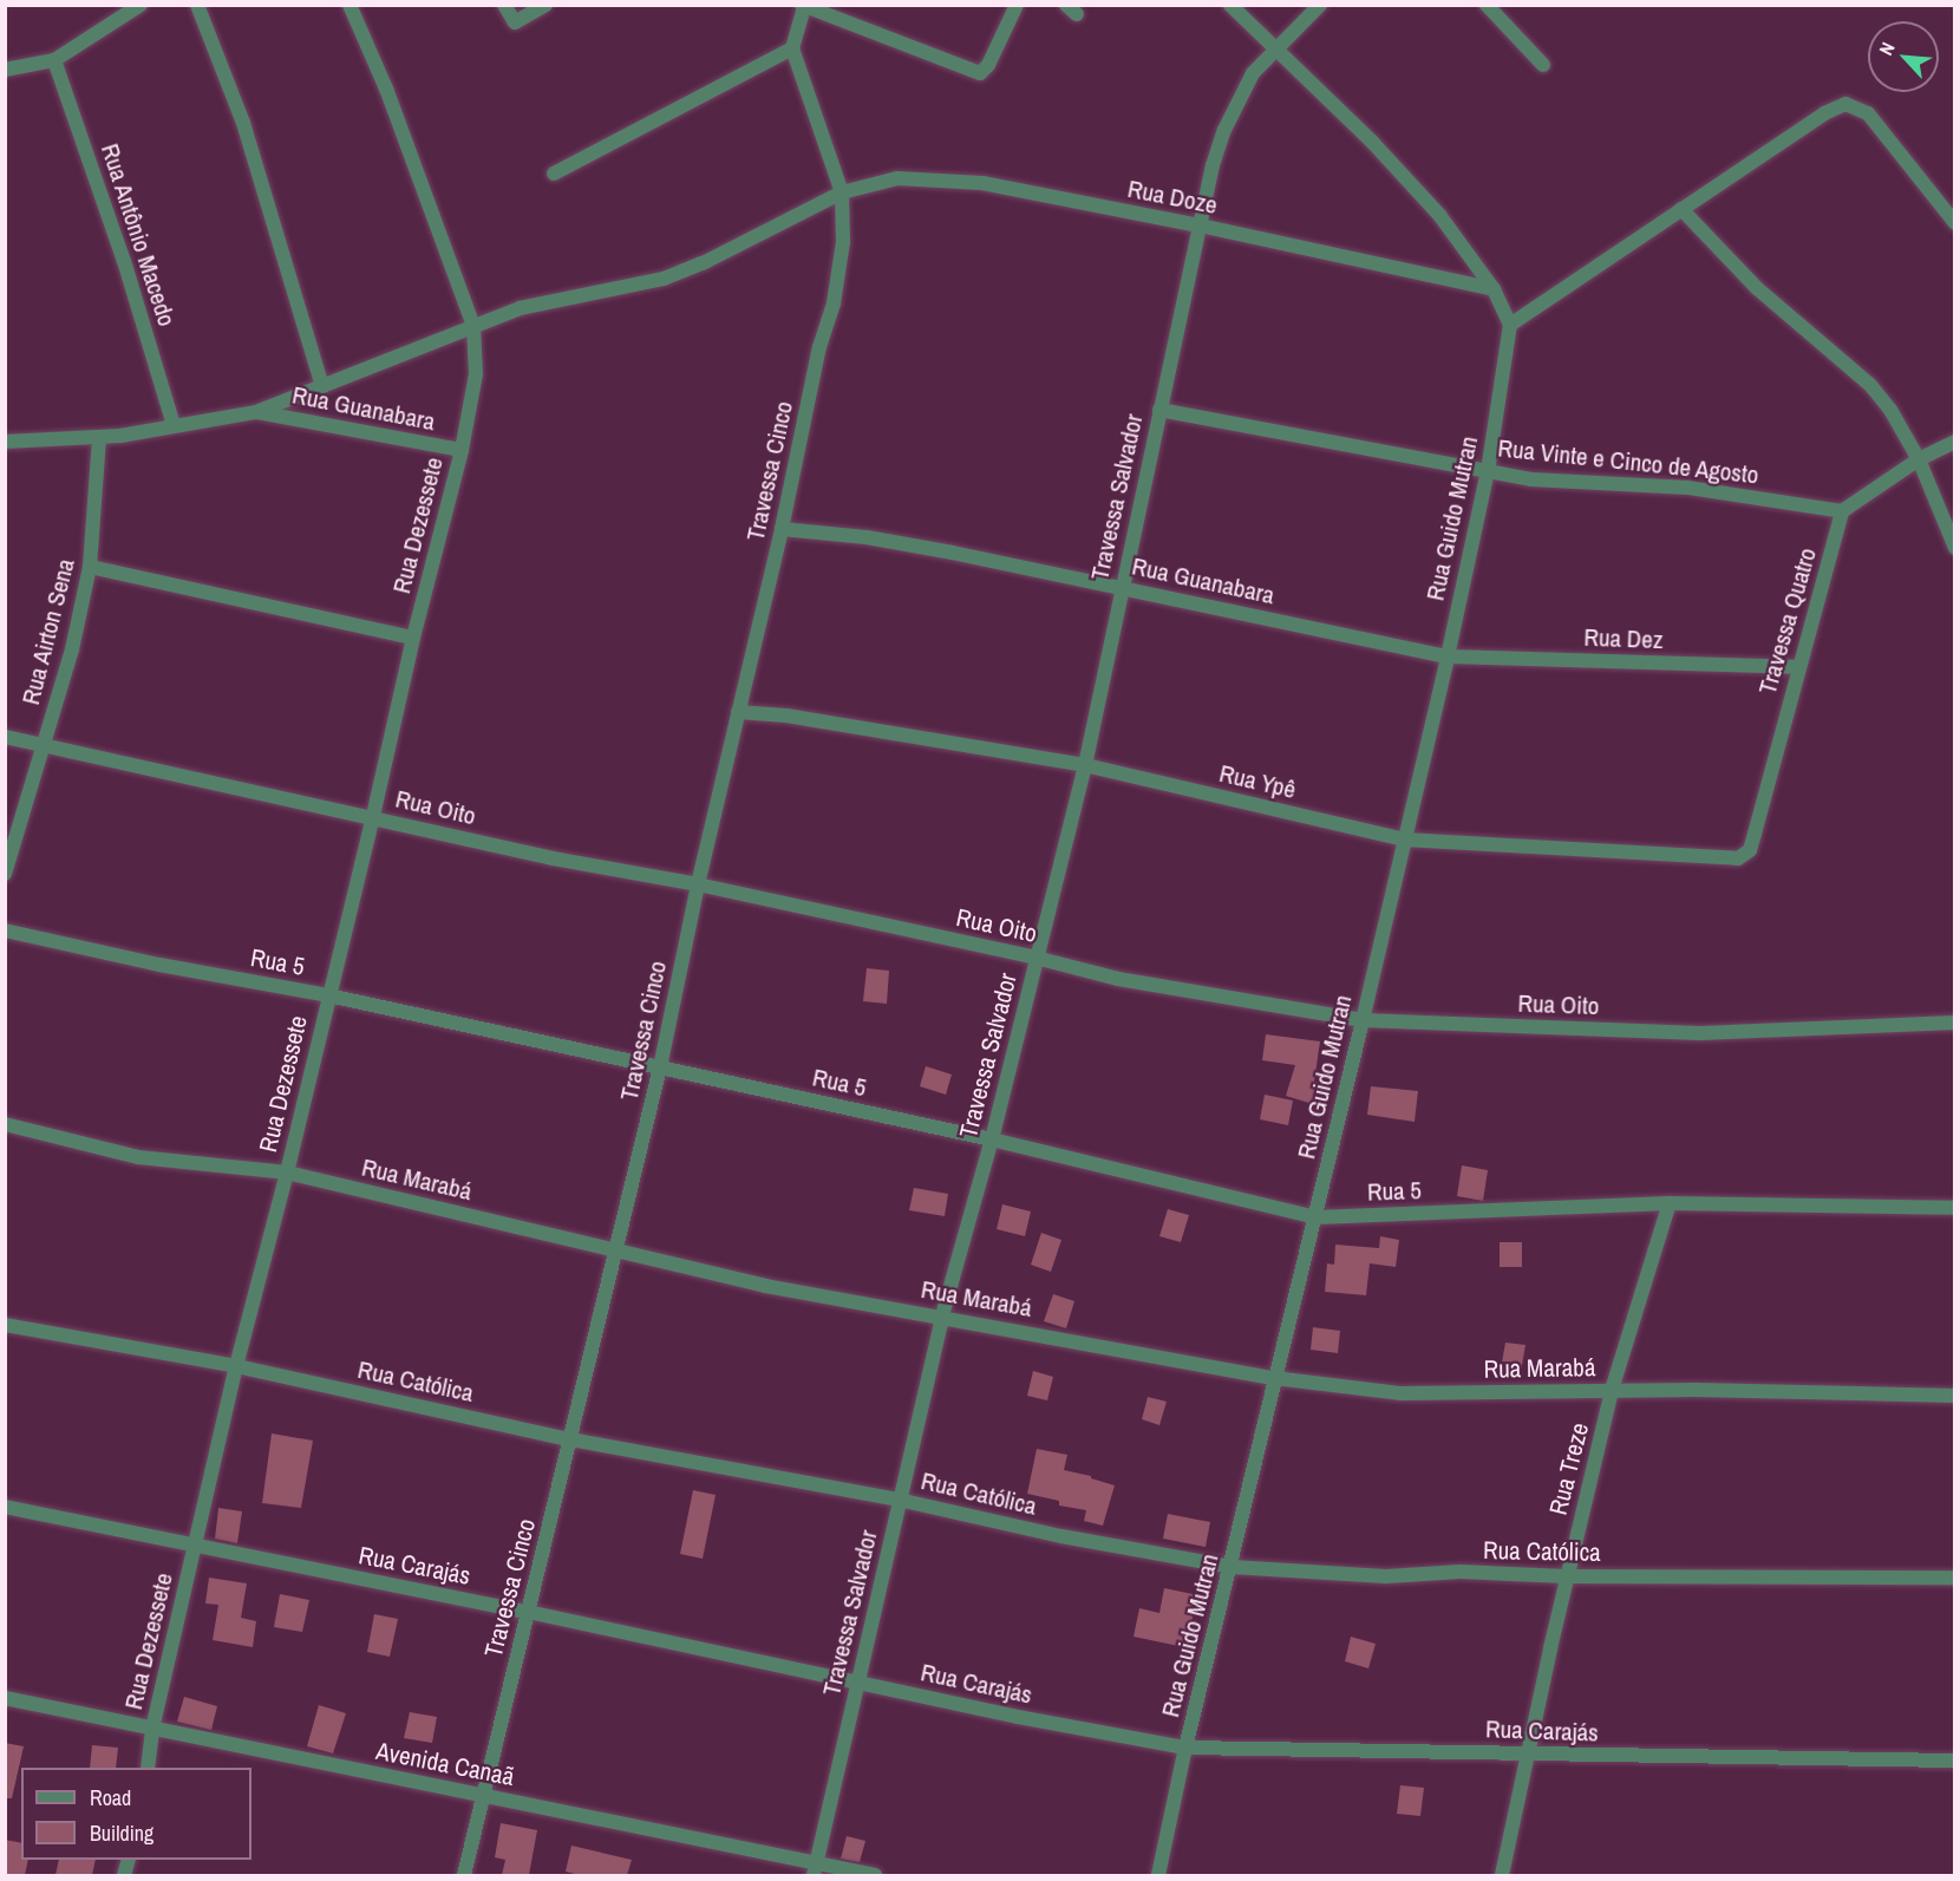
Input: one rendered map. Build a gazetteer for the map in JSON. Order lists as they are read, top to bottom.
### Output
{
  "streets": {
    "street": [
      "Rua Doze",
      "Rua Antônio Macedo",
      "Rua Guanabara",
      "Rua Vinte e Cinco de Agosto",
      "Travessa Cinco",
      "Travessa Salvador",
      "Rua Guido Mutran",
      "Rua Dezessete",
      "Travessa Quatro",
      "Rua Airton Sena",
      "Rua Dez",
      "Rua Ypê",
      "Rua Oito",
      "Rua 5",
      "Rua Marabá",
      "Rua Católica",
      "Rua Treze",
      "Rua Carajás",
      "Avenida Canaã"
    ]
  },
  "crossings": [
    ["Rua Doze", "Rua Guanabara"],
    ["Rua Doze", "Travessa Cinco"],
    ["Rua Doze", "Travessa Salvador"],
    ["Rua Doze", "Rua Dezessete"],
    ["Rua Guanabara", "Travessa Cinco"],
    ["Rua Guanabara", "Travessa Salvador"],
    ["Rua Guanabara", "Rua Guido Mutran"],
    ["Rua Guanabara", "Rua Dezessete"],
    ["Rua Guanabara", "Rua Dez"],
    ["Rua Vinte e Cinco de Agosto", "Travessa Salvador"],
    ["Rua Vinte e Cinco de Agosto", "Rua Guido Mutran"],
    ["Rua Vinte e Cinco de Agosto", "Travessa Quatro"],
    ["Travessa Cinco", "Rua Ypê"],
    ["Travessa Cinco", "Rua Oito"],
    ["Travessa Cinco", "Rua 5"],
    ["Travessa Cinco", "Rua Marabá"],
    ["Travessa Cinco", "Rua Católica"],
    ["Travessa Cinco", "Rua Carajás"],
    ["Travessa Cinco", "Avenida Canaã"],
    ["Travessa Salvador", "Rua Ypê"],
    ["Travessa Salvador", "Rua Oito"],
    ["Travessa Salvador", "Rua 5"],
    ["Travessa Salvador", "Rua Marabá"],
    ["Travessa Salvador", "Rua Católica"],
    ["Travessa Salvador", "Rua Carajás"],
    ["Travessa Salvador", "Avenida Canaã"],
    ["Rua Guido Mutran", "Rua Dez"],
    ["Rua Guido Mutran", "Rua Ypê"],
    ["Rua Guido Mutran", "Rua Oito"],
    ["Rua Guido Mutran", "Rua 5"],
    ["Rua Guido Mutran", "Rua Marabá"],
    ["Rua Guido Mutran", "Rua Católica"],
    ["Rua Guido Mutran", "Rua Carajás"],
    ["Rua Dezessete", "Rua Oito"],
    ["Rua Dezessete", "Rua 5"],
    ["Rua Dezessete", "Rua Marabá"],
    ["Rua Dezessete", "Rua Católica"],
    ["Rua Dezessete", "Rua Carajás"],
    ["Rua Dezessete", "Avenida Canaã"],
    ["Travessa Quatro", "Rua Dez"],
    ["Travessa Quatro", "Rua Ypê"],
    ["Rua Airton Sena", "Rua Oito"],
    ["Rua 5", "Rua Treze"],
    ["Rua Marabá", "Rua Treze"],
    ["Rua Católica", "Rua Treze"],
    ["Rua Treze", "Rua Carajás"]
  ],
  "legend": ["Road", "Building"],
  "north": "top left"
}
